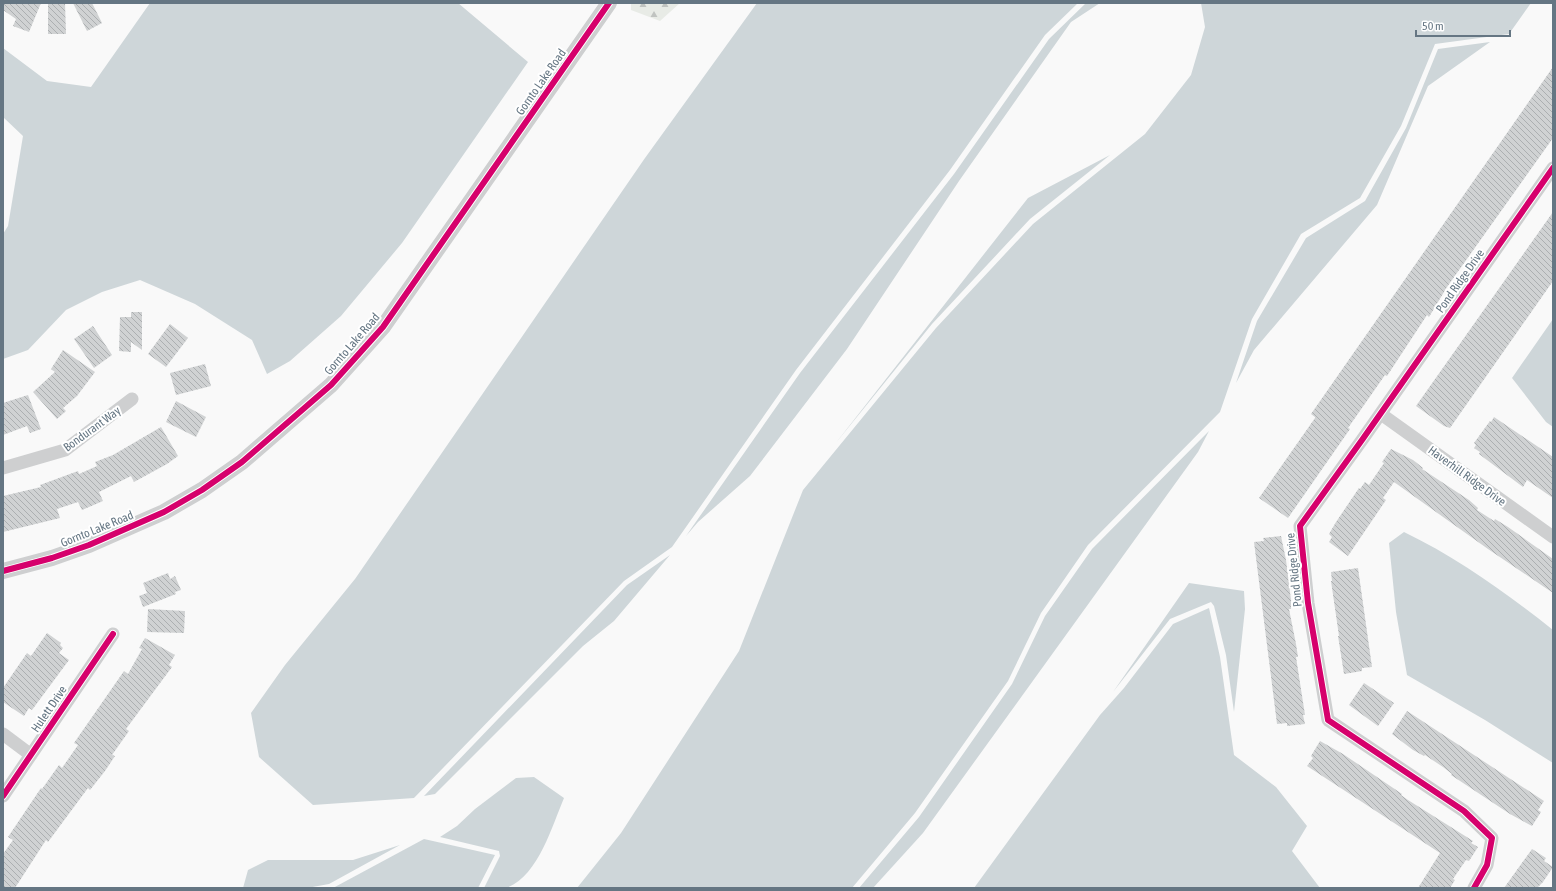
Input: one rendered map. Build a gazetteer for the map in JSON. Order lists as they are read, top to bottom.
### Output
{
  "streets": {
    "street": [
      "Gornto Lake Road",
      "Pond Ridge Drive",
      "Bondurant Way",
      "Haverhill Ridge Drive",
      "Hulett Drive"
    ]
  },
  "crossings": [
    ["Pond Ridge Drive", "Haverhill Ridge Drive"]
  ],
  "scale_bar": "50 m"
}
